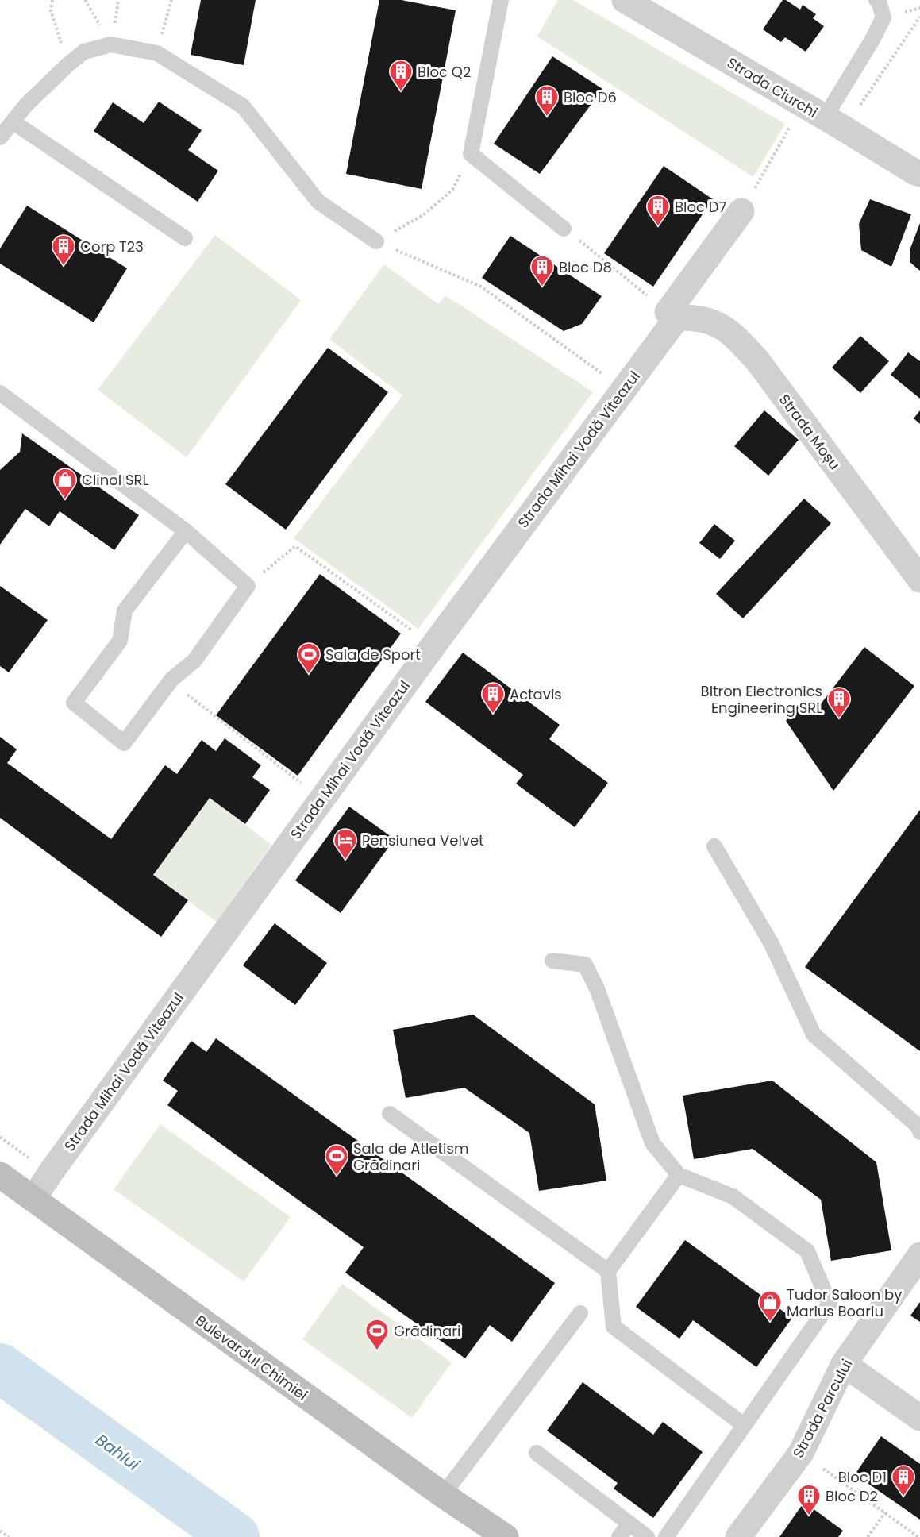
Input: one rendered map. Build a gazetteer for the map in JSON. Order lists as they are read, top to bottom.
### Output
{
  "streets": {
    "main road": ["Bulevardul Chimiei"],
    "street": [
      "Strada Ciurchi",
      "Strada Moșu",
      "Strada Mihai Vodă Viteazul",
      "Strada Parcului"
    ]
  },
  "crossings": [
    ["Strada Moșu", "Strada Mihai Vodă Viteazul"],
    ["Strada Mihai Vodă Viteazul", "Bulevardul Chimiei"]
  ],
  "water": ["Bahlui"],
  "places": {
    "building": [
      "Bloc Q2",
      "Bloc D6",
      "Bloc D7",
      "Corp T23",
      "Bloc D8",
      "Actavis",
      "Bitron Electronics Engineering SRL",
      "Bloc D1",
      "Bloc D2"
    ],
    "shop": ["Clinol SRL", "Tudor Saloon by Marius Boariu"],
    "sports": ["Sala de Sport", "Sala de Atletism Grădinari", "Grădinari"],
    "hotel": ["Pensiunea Velvet"]
  }
}
